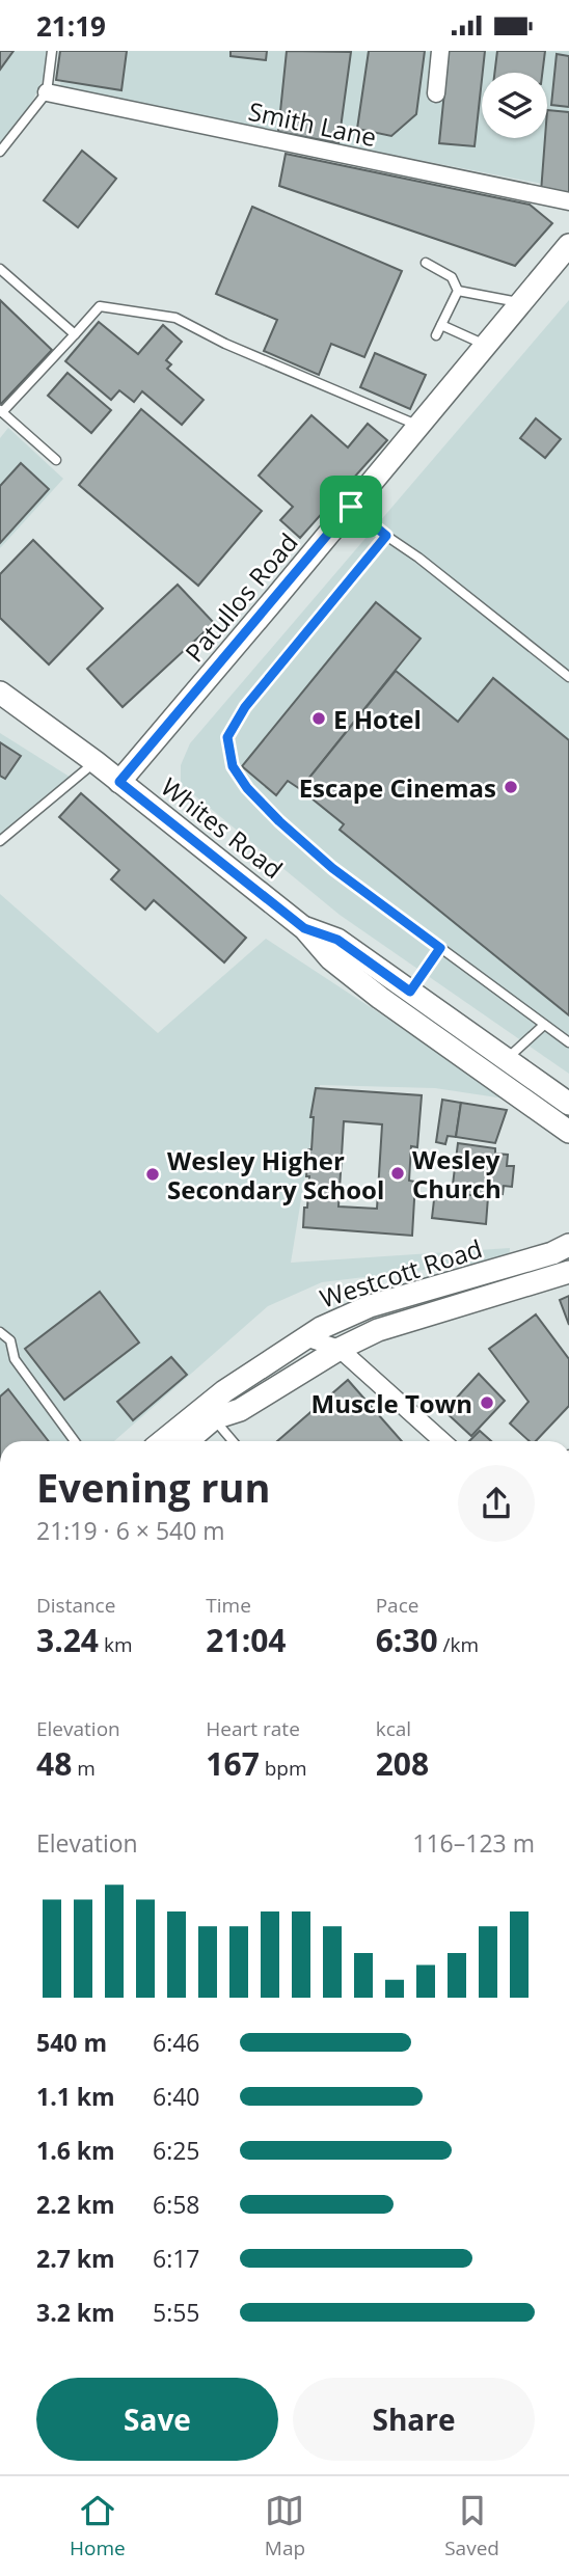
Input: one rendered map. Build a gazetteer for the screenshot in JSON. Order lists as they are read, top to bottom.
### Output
{
  "streets": {
    "main road": ["Patullos Road", "Whites Road", "Westcott Road"],
    "street": ["Smith Lane"]
  },
  "crossings": [
    ["Patullos Road", "Whites Road"]
  ],
  "places": [
    "E Hotel",
    "Escape Cinemas",
    "Wesley Church",
    "Wesley Higher Secondary School",
    "Muscle Town"
  ],
  "page": {
    "status": "21:19",
    "heading": ["Evening run", "21:19 · 6 × 540 m"],
    "stats": [
      ["Distance", "3.24 km"],
      ["Time", "21:04"],
      ["Pace", "6:30 /km"],
      ["Elevation", "48 m"],
      ["Heart rate", "167 bpm"],
      ["kcal", "208"]
    ],
    "chart": ["Elevation", "116–123 m"],
    "list": [
      {
        "name": "540 m",
        "note": "6:46"
      },
      {
        "name": "1.1 km",
        "note": "6:40"
      },
      {
        "name": "1.6 km",
        "note": "6:25"
      },
      {
        "name": "2.2 km",
        "note": "6:58"
      },
      {
        "name": "2.7 km",
        "note": "6:17"
      },
      {
        "name": "3.2 km",
        "note": "5:55"
      }
    ],
    "buttons": ["Save", "Share"],
    "tabs": ["Home", "Map", "Saved"]
  }
}
